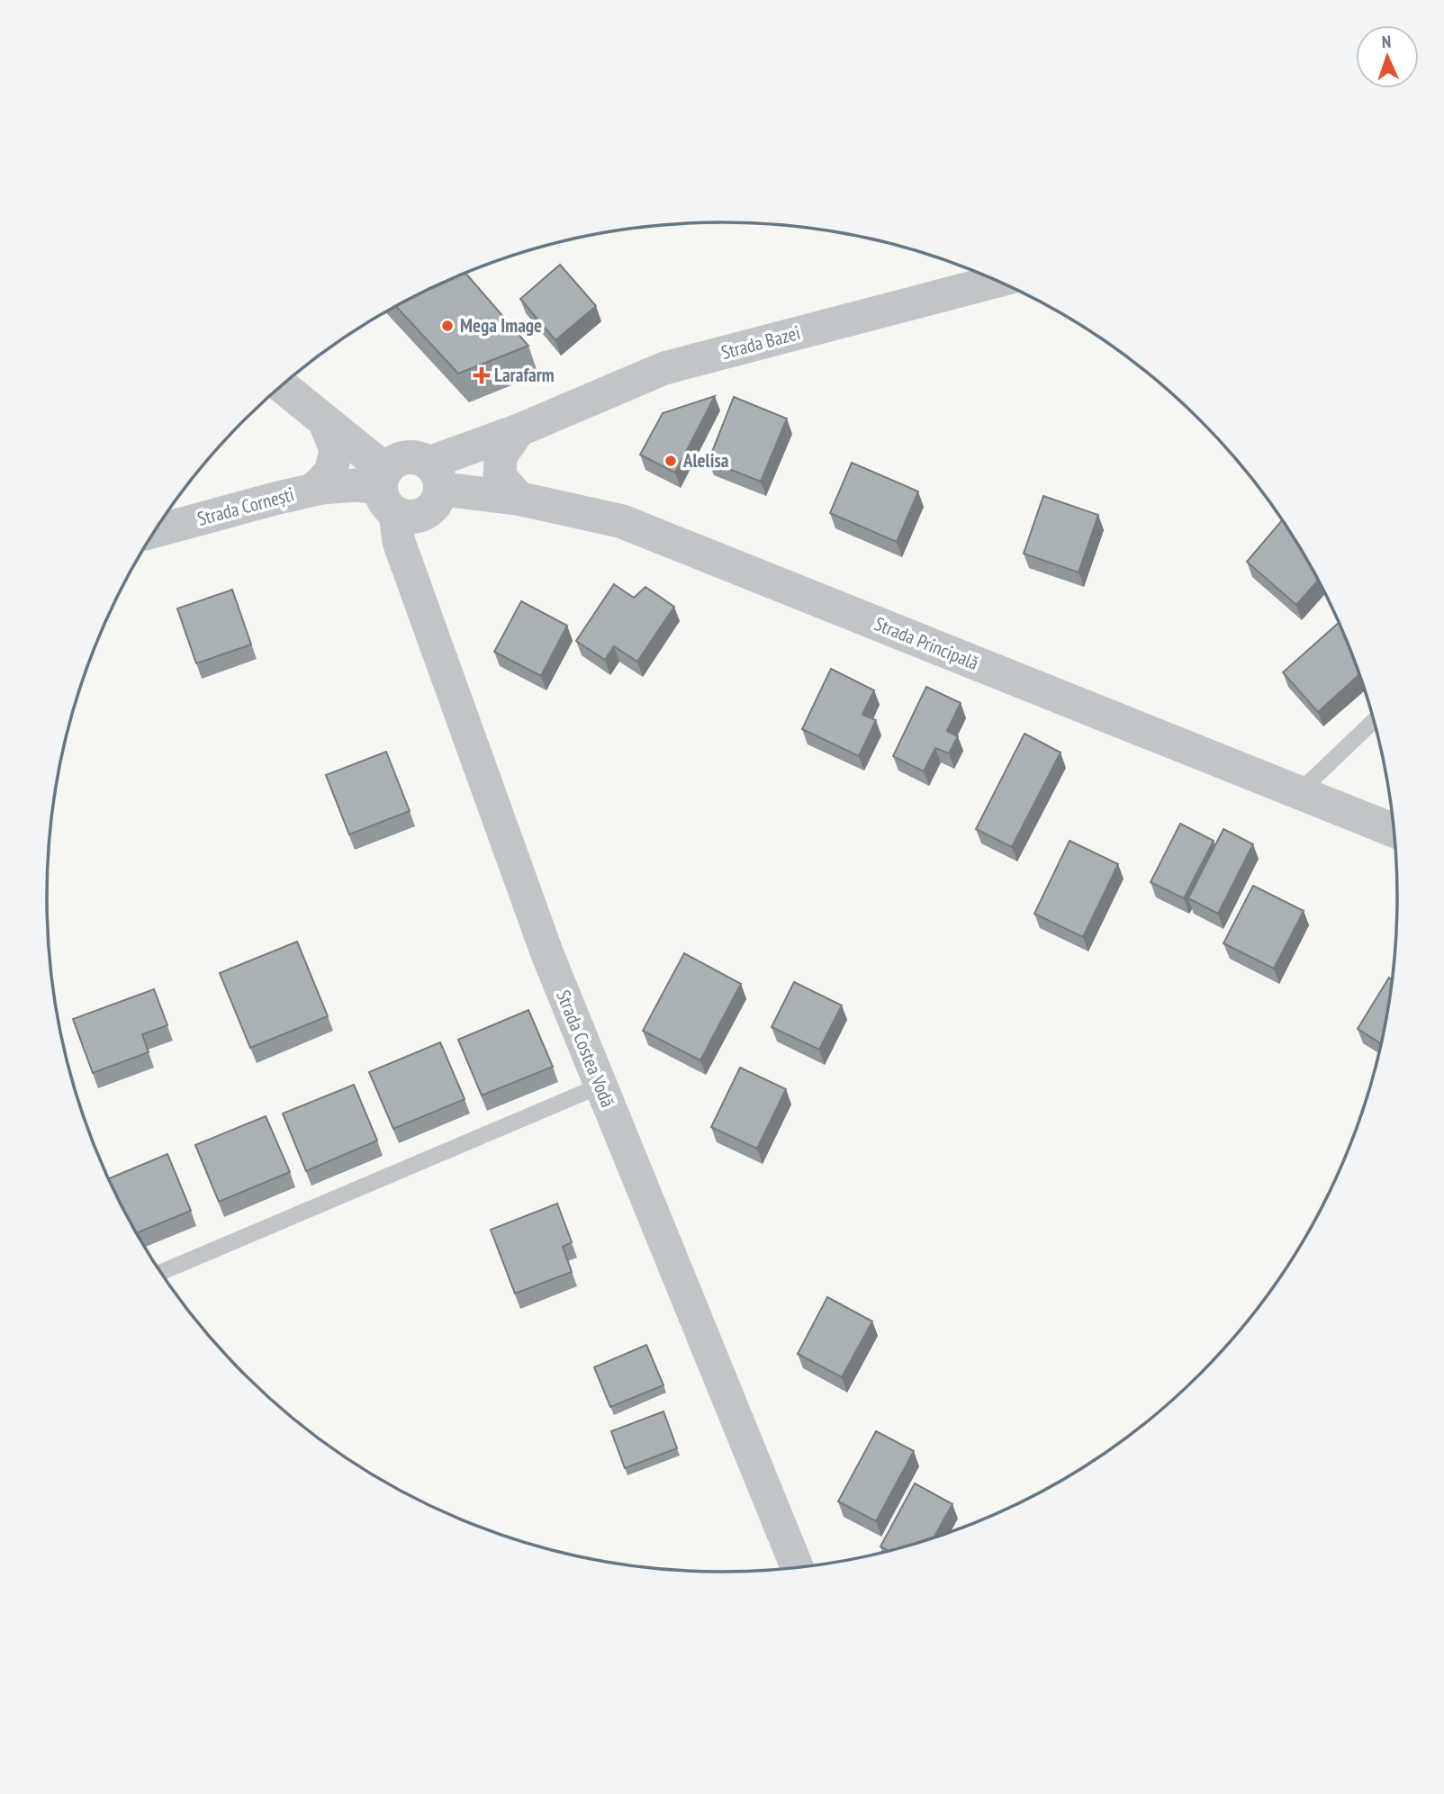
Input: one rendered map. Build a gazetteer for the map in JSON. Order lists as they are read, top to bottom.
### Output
{
  "streets": {
    "street": [
      "Strada Bazei",
      "Strada Cornești",
      "Strada Principală",
      "Strada Costea Vodă"
    ]
  },
  "crossings": [
    ["Strada Bazei", "Strada Cornești"],
    ["Strada Bazei", "Strada Principală"],
    ["Strada Bazei", "Strada Costea Vodă"],
    ["Strada Cornești", "Strada Principală"],
    ["Strada Cornești", "Strada Costea Vodă"],
    ["Strada Principală", "Strada Costea Vodă"]
  ],
  "places": {
    "other": ["Mega Image", "Alelisa"],
    "health": ["Larafarm"]
  },
  "north": "top"
}
